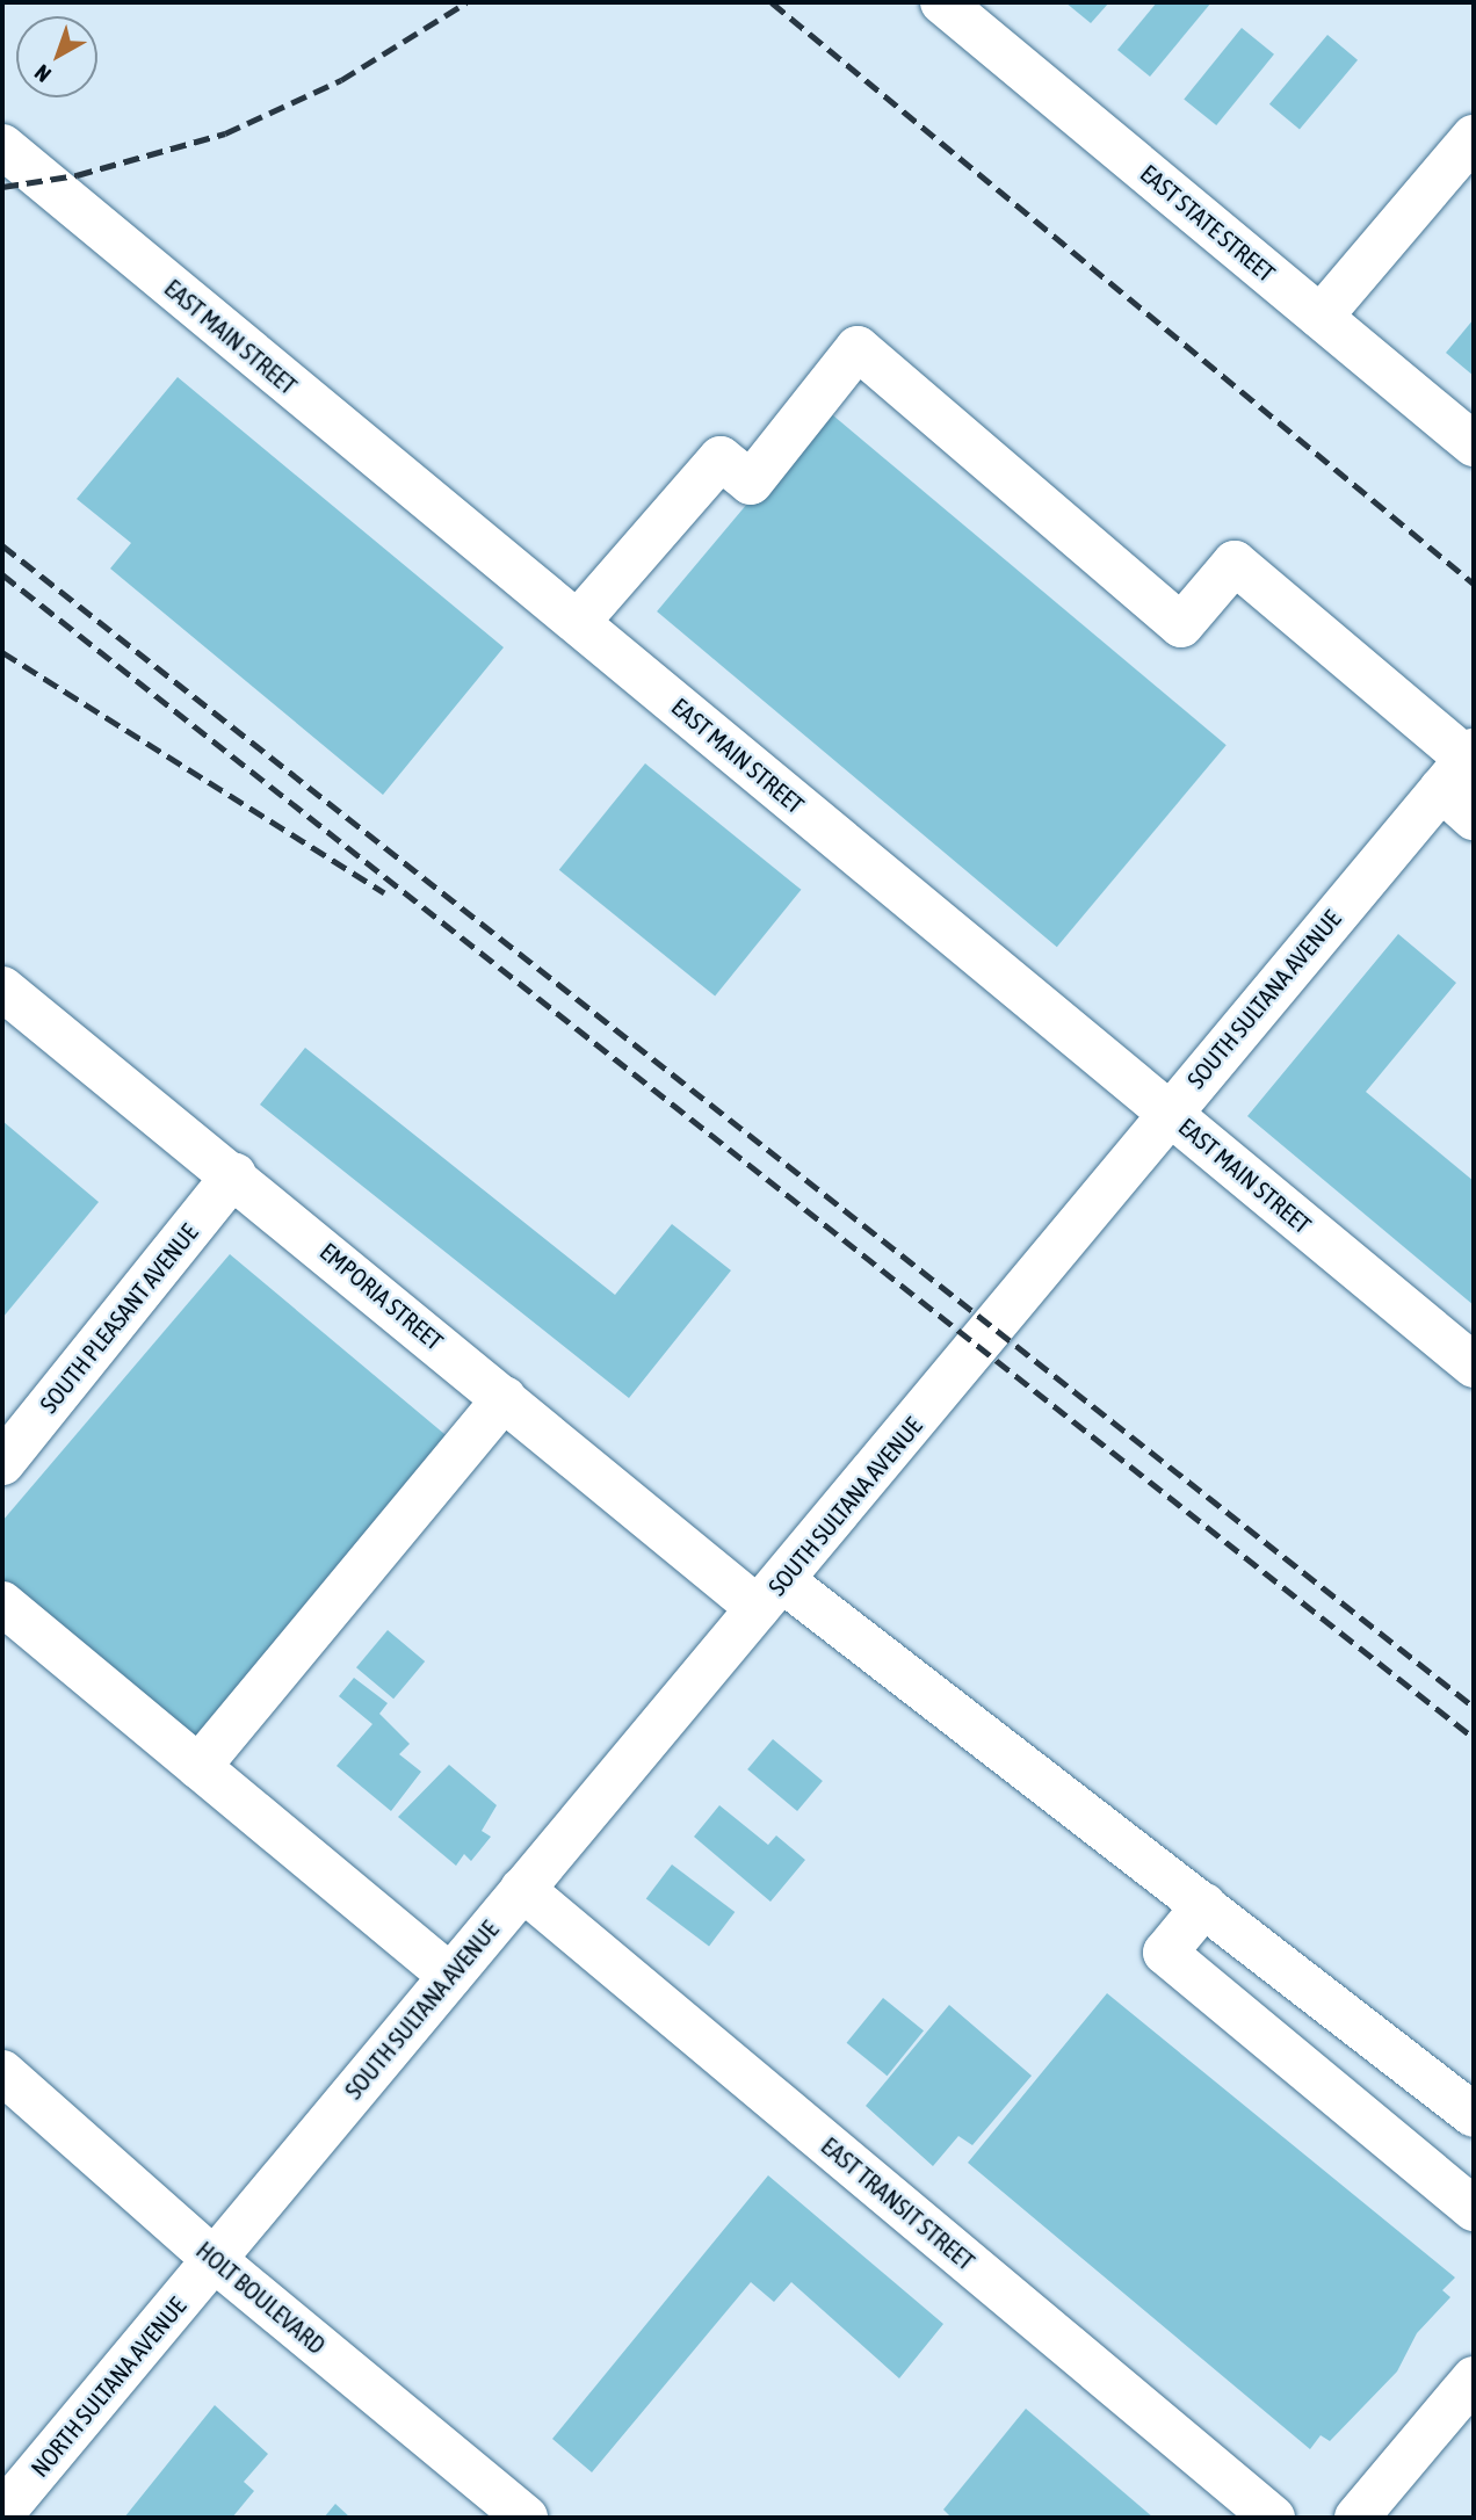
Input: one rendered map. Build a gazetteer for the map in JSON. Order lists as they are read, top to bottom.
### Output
{
  "streets": {
    "street": [
      "EAST STATE STREET",
      "EAST MAIN STREET",
      "SOUTH SULTANA AVENUE",
      "EMPORIA STREET",
      "SOUTH PLEASANT AVENUE",
      "EAST TRANSIT STREET",
      "HOLT BOULEVARD",
      "NORTH SULTANA AVENUE"
    ]
  },
  "crossings": [
    ["EAST MAIN STREET", "SOUTH SULTANA AVENUE"],
    ["SOUTH SULTANA AVENUE", "EMPORIA STREET"],
    ["SOUTH SULTANA AVENUE", "EAST TRANSIT STREET"],
    ["SOUTH SULTANA AVENUE", "HOLT BOULEVARD"],
    ["SOUTH SULTANA AVENUE", "NORTH SULTANA AVENUE"],
    ["EMPORIA STREET", "SOUTH PLEASANT AVENUE"],
    ["HOLT BOULEVARD", "NORTH SULTANA AVENUE"]
  ],
  "north": "bottom left"
}
